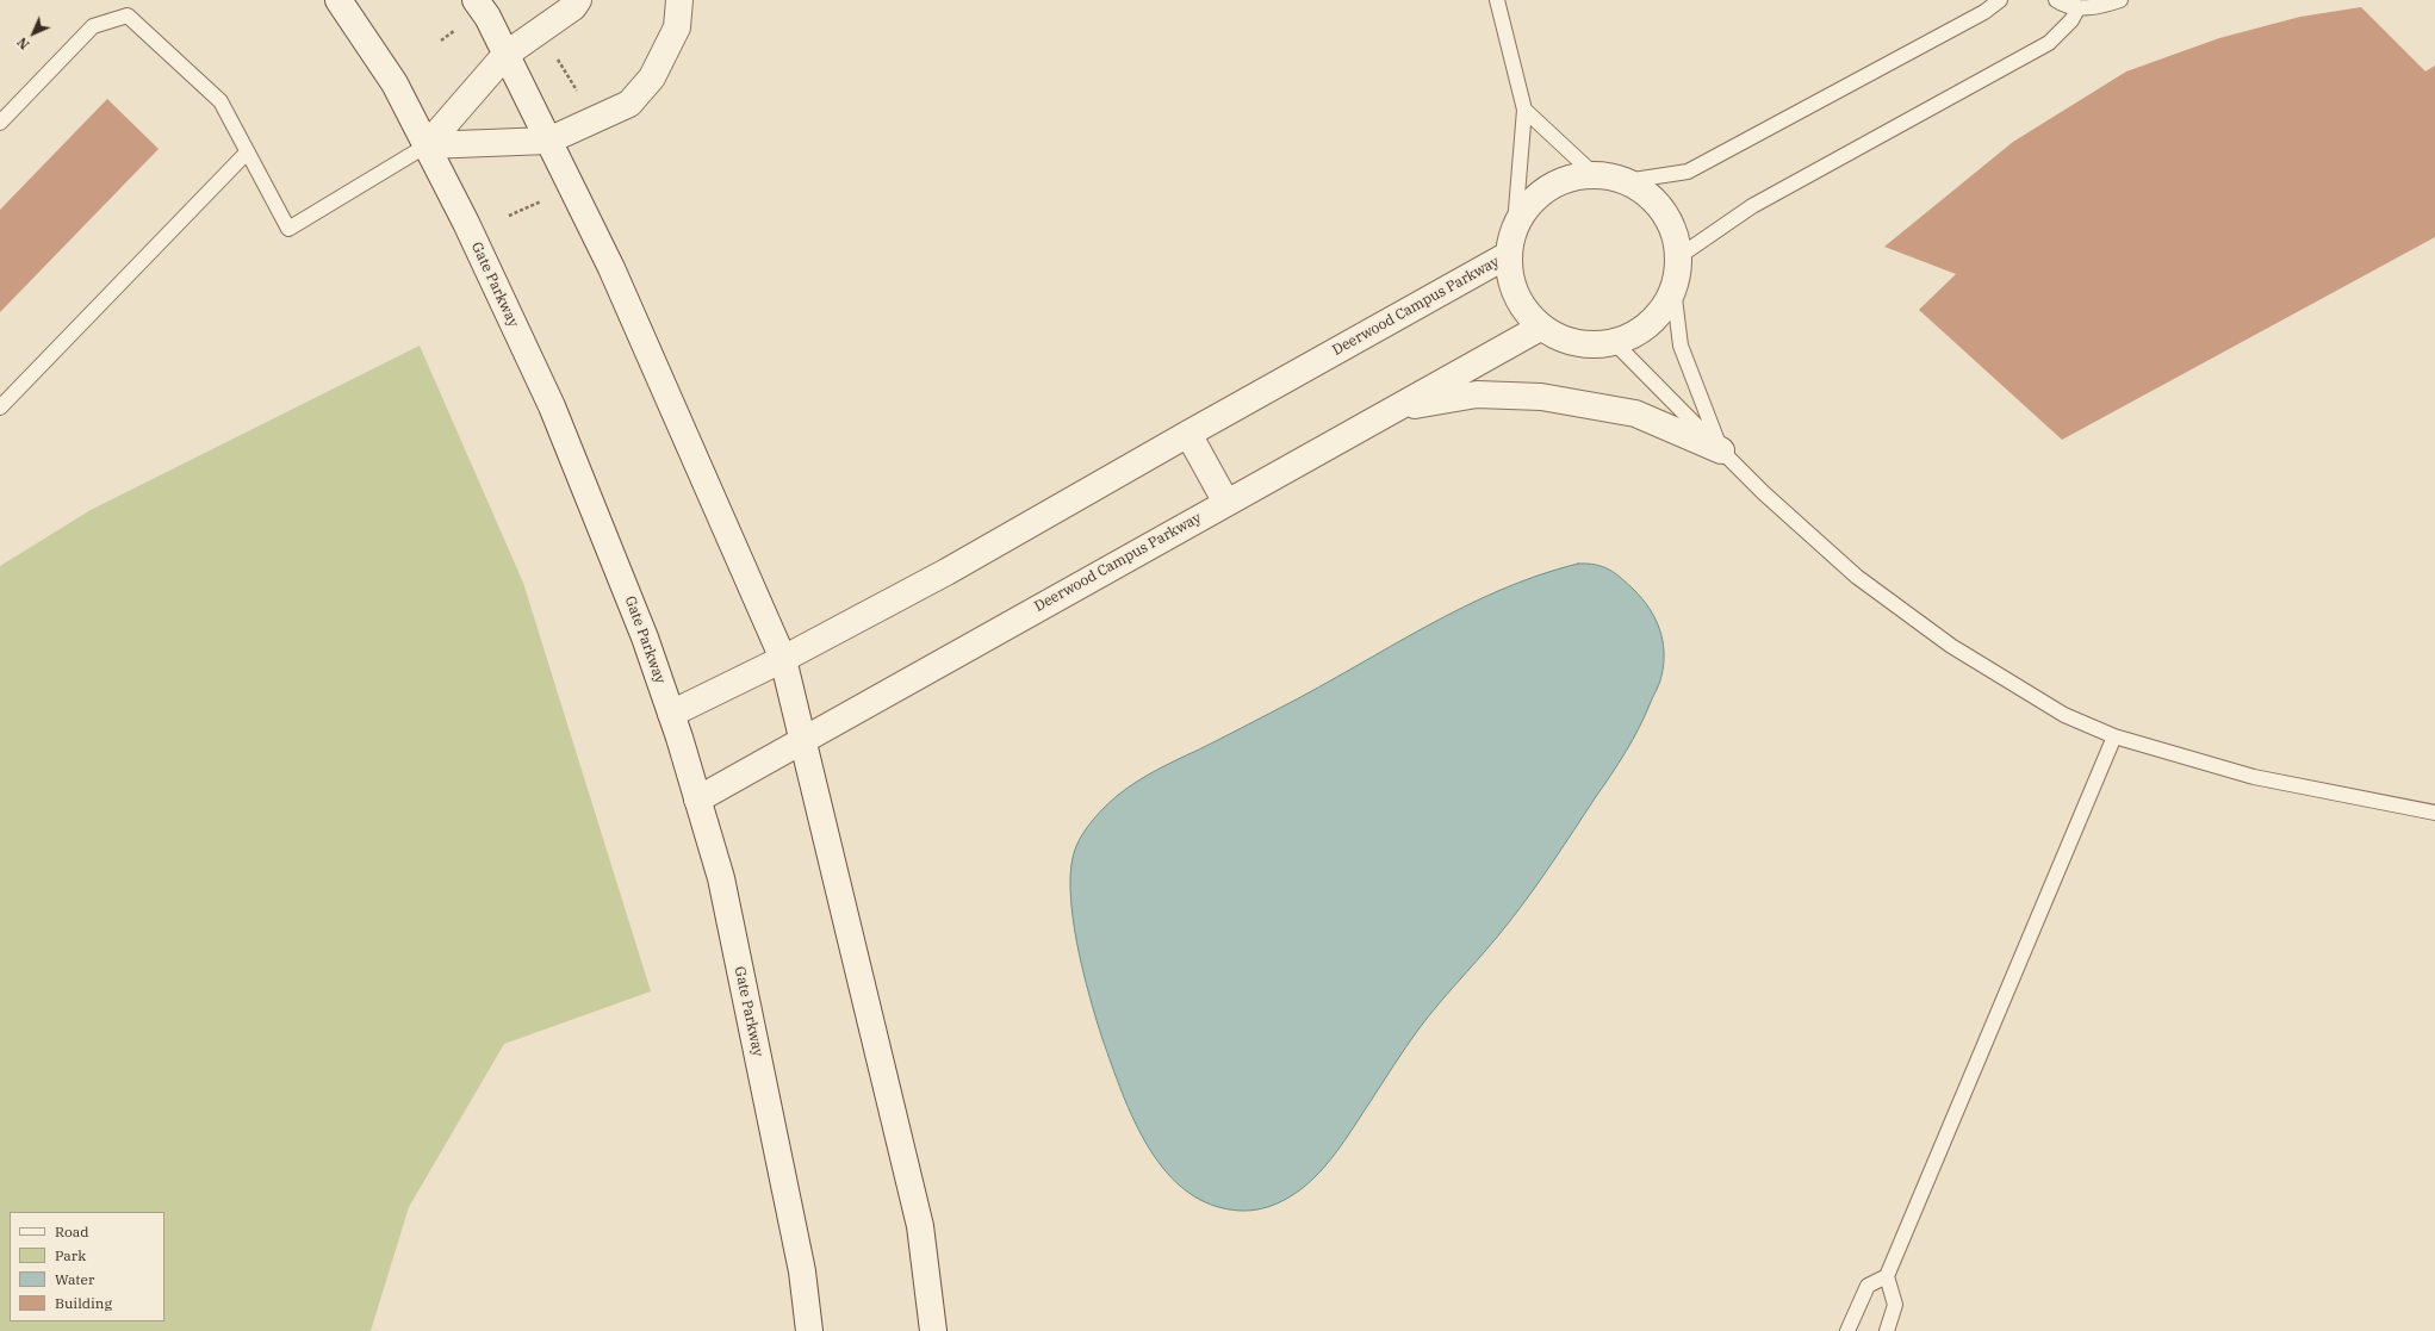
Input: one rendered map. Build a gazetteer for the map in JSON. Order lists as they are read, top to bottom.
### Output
{
  "streets": {
    "street": ["Gate Parkway", "Deerwood Campus Parkway"]
  },
  "crossings": [
    ["Gate Parkway", "Deerwood Campus Parkway"]
  ],
  "legend": [
    "Road",
    "Park",
    "Water",
    "Building"
  ],
  "north": "bottom left"
}
